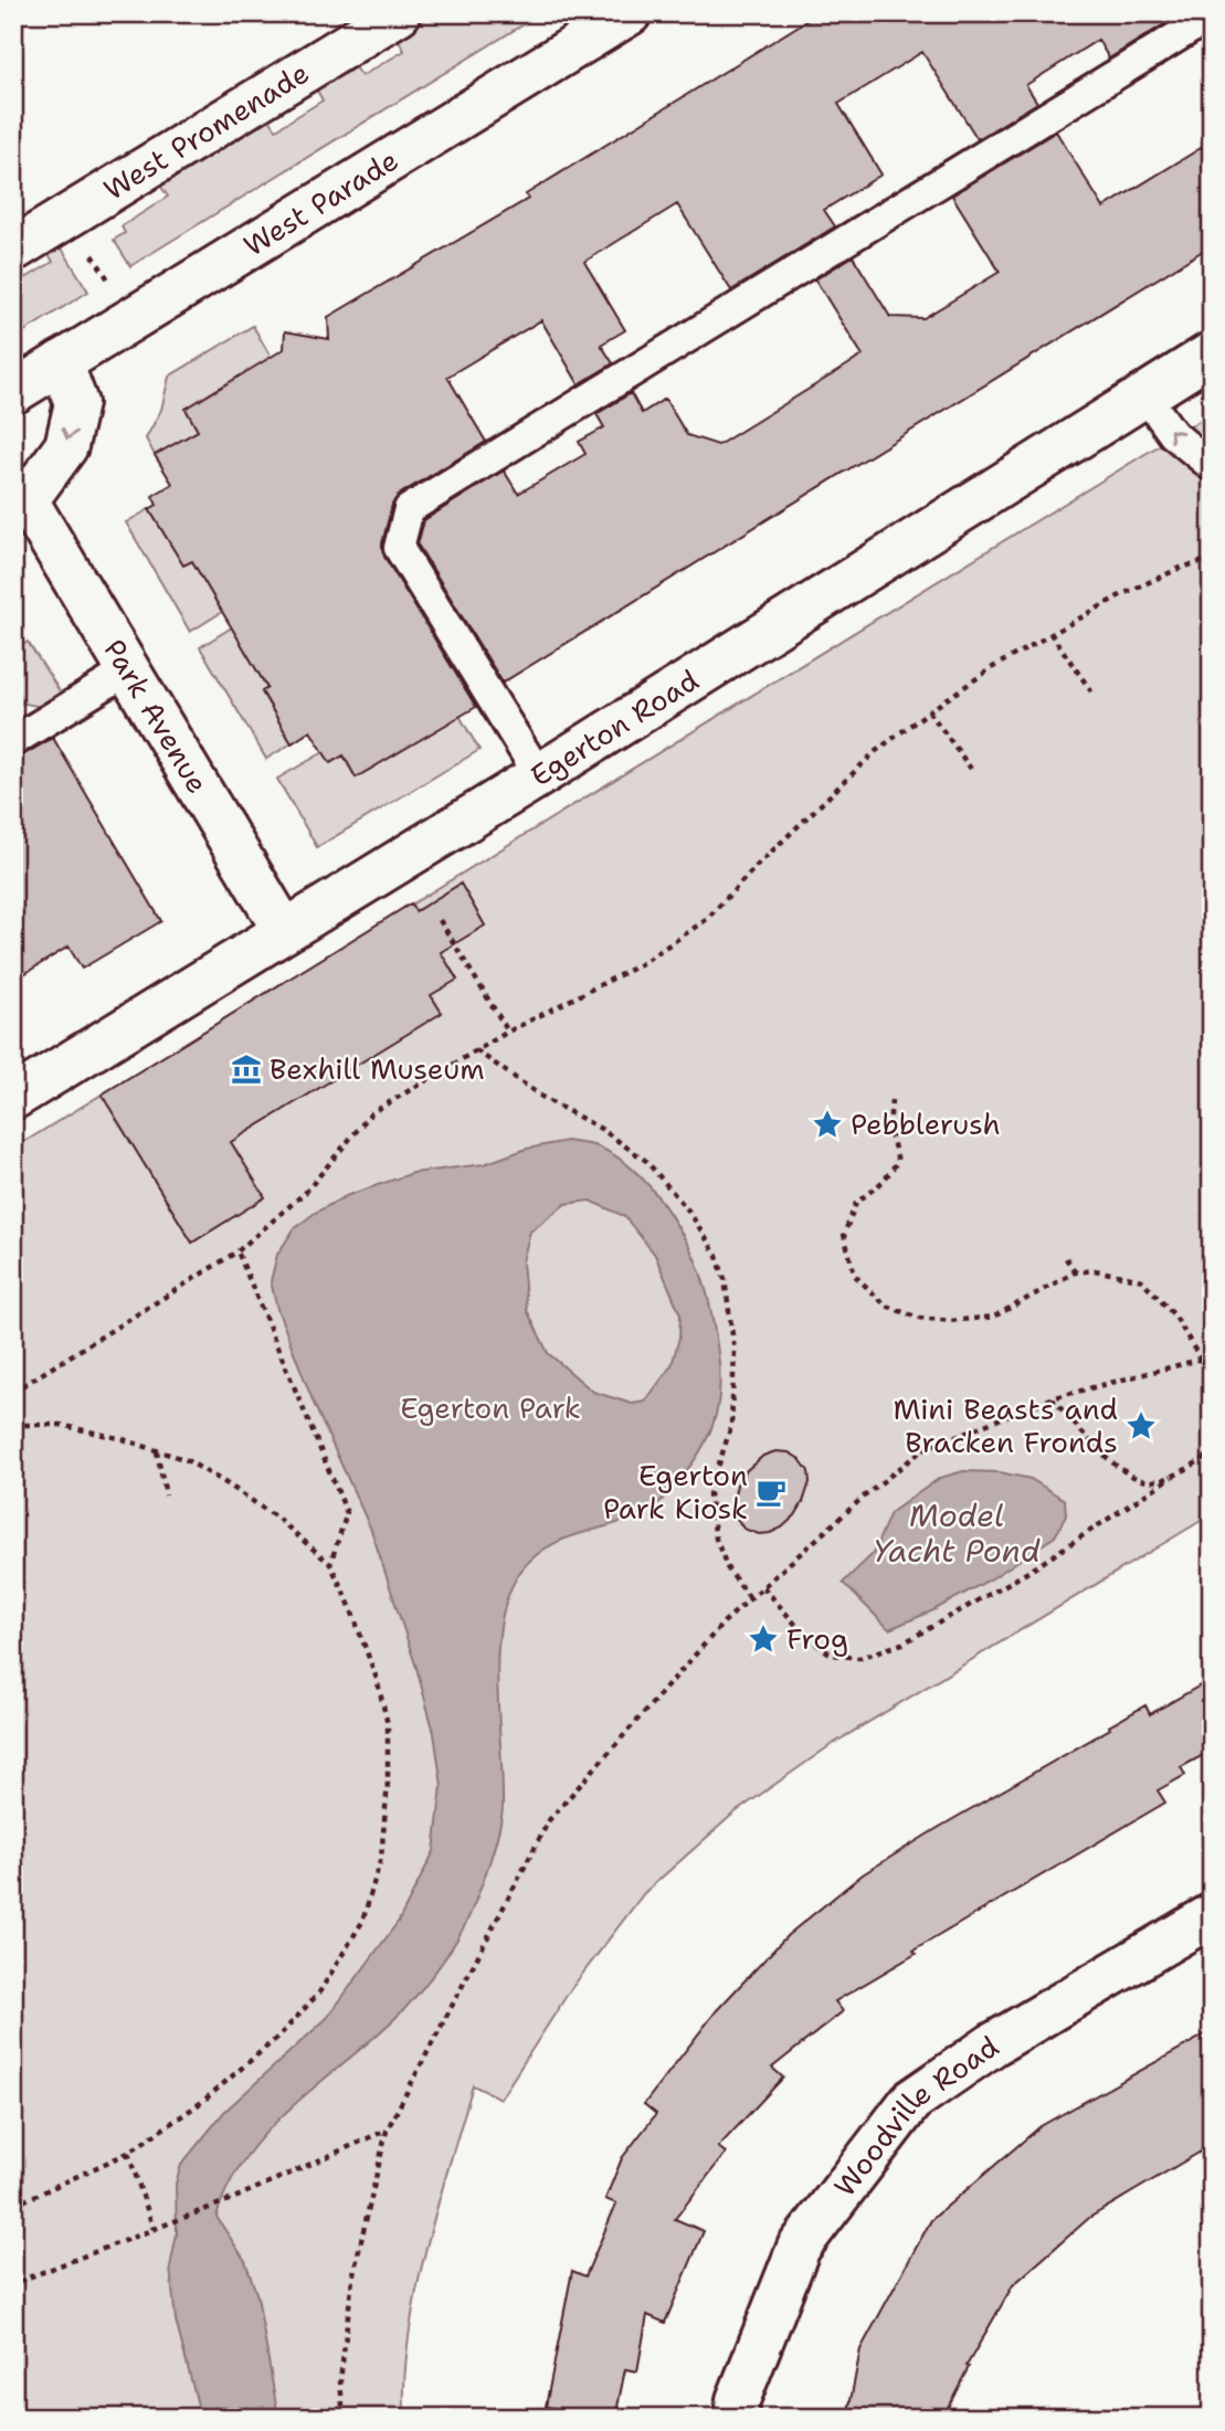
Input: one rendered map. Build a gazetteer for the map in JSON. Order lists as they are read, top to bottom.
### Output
{
  "streets": {
    "street": [
      "West Promenade",
      "West Parade",
      "Park Avenue",
      "Egerton Road",
      "Woodville Road"
    ]
  },
  "crossings": [
    ["West Parade", "Park Avenue"],
    ["Park Avenue", "Egerton Road"]
  ],
  "water": ["Model Yacht Pond"],
  "parks": ["Egerton Park"],
  "places": {
    "museum": ["Bexhill Museum"],
    "place": ["Pebblerush", "Mini Beasts and Bracken Fronds", "Frog"],
    "cafe": ["Egerton Park Kiosk"]
  }
}
